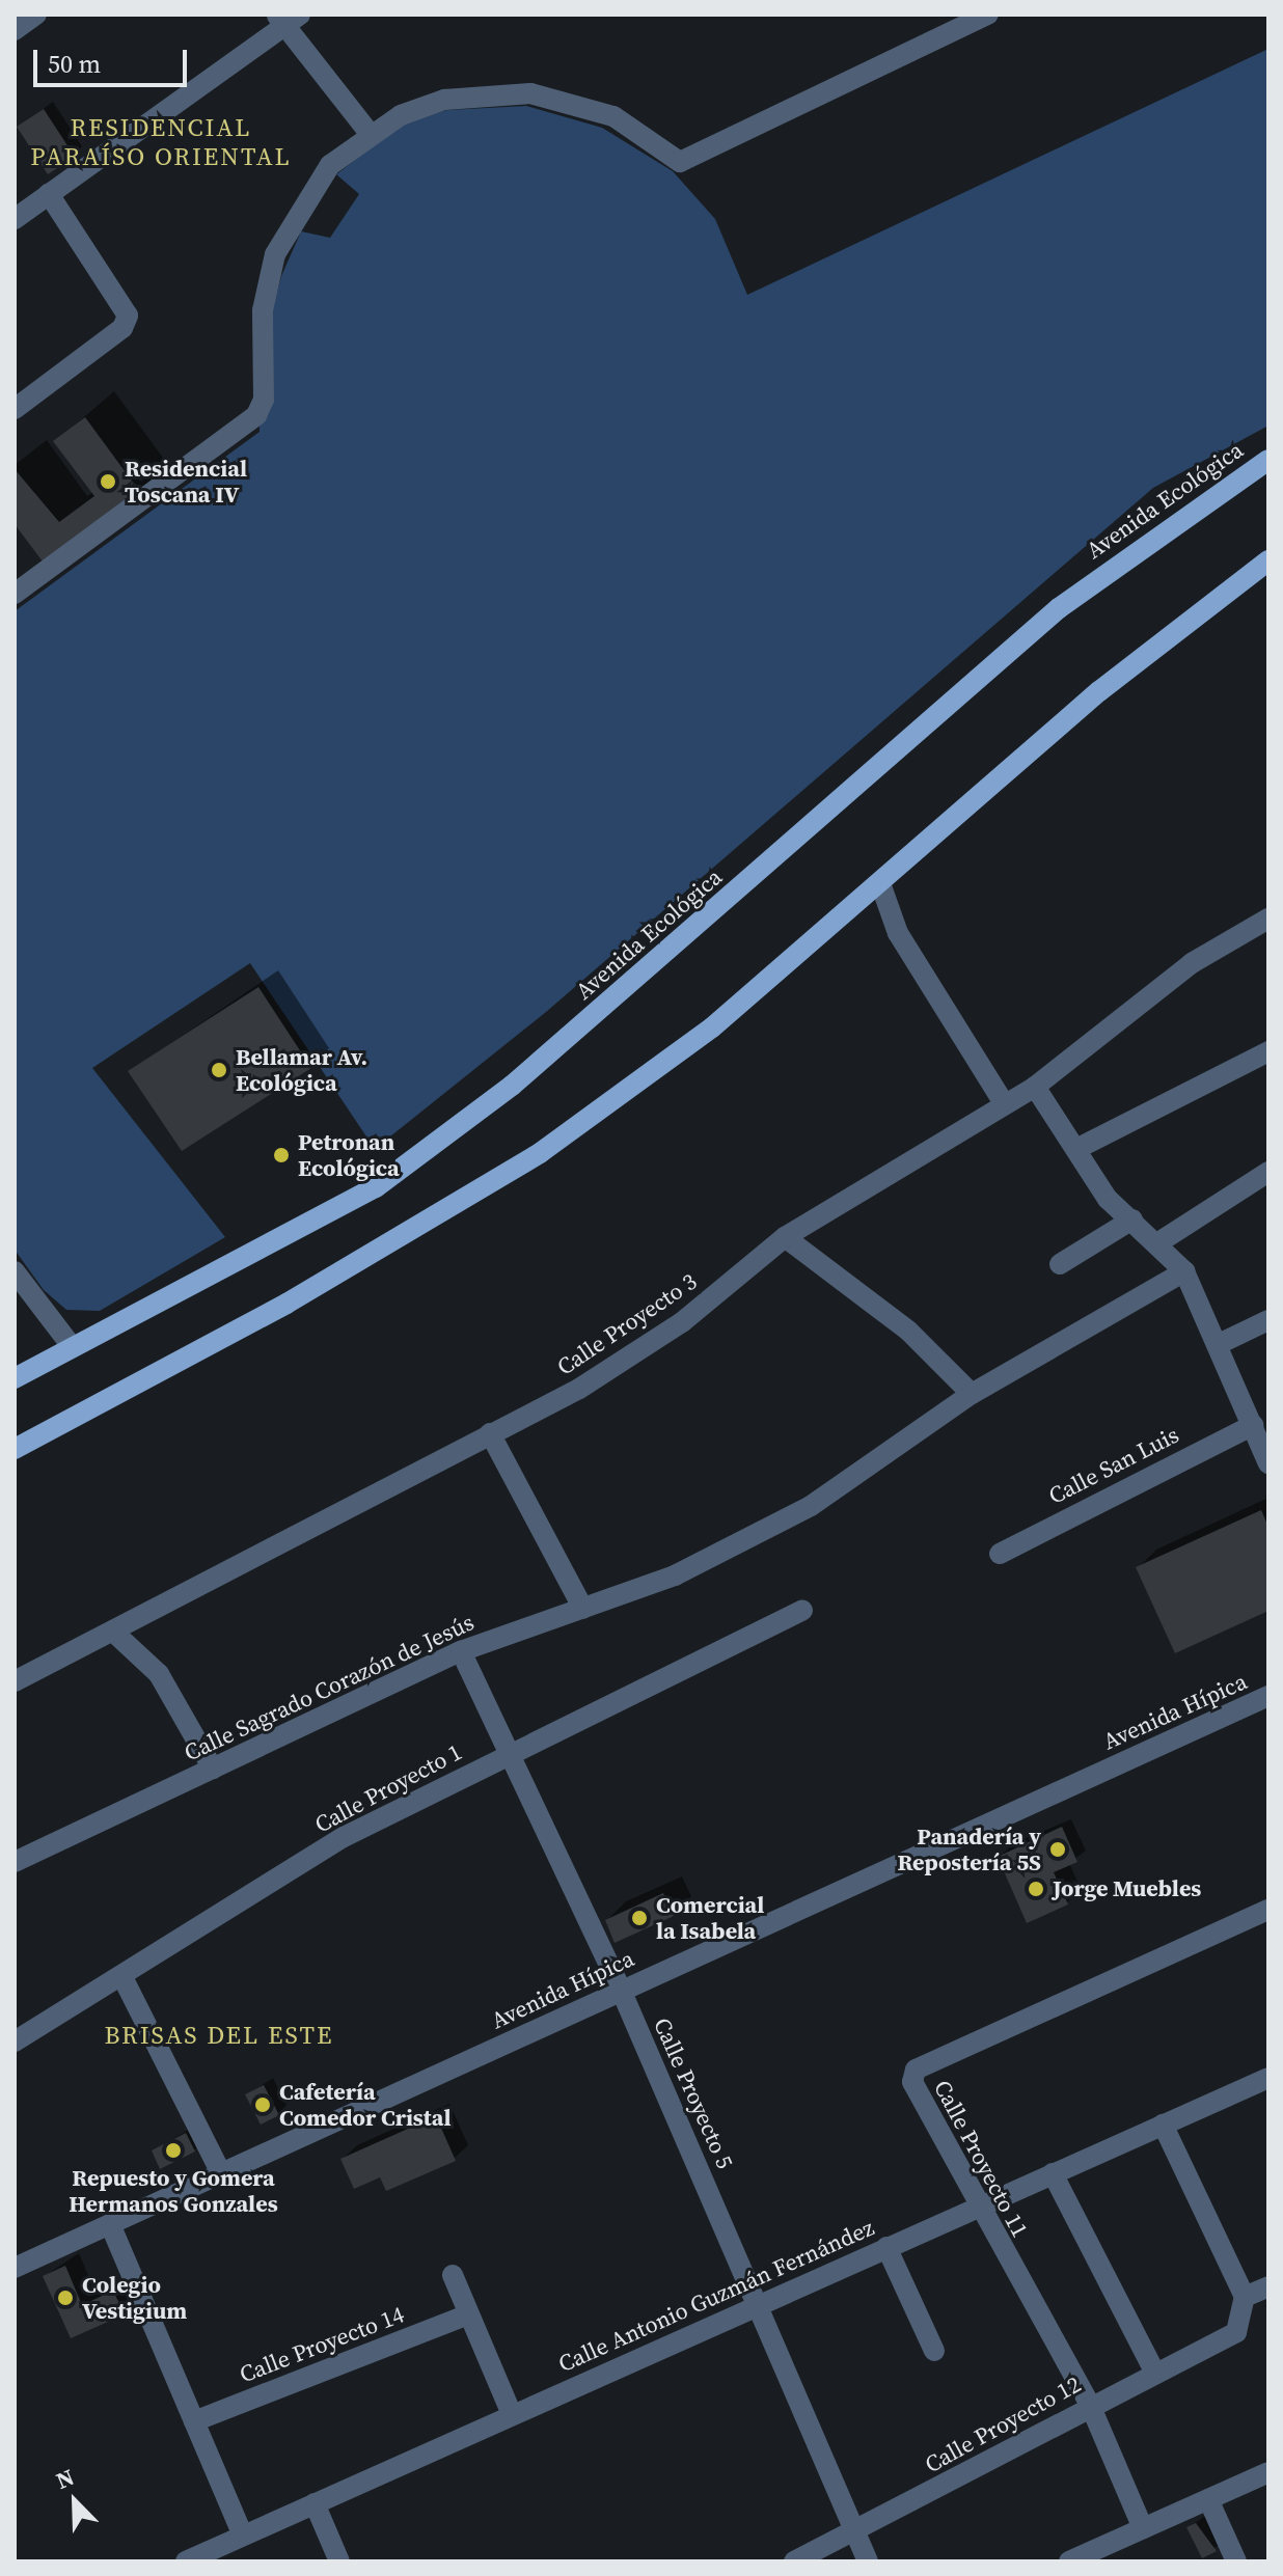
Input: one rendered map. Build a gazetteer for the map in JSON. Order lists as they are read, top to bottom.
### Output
{
  "streets": {
    "main road": ["Avenida Ecológica"],
    "street": [
      "Calle Proyecto 3",
      "Calle San Luis",
      "Calle Sagrado Corazón de Jesús",
      "Avenida Hípica",
      "Calle Proyecto 1",
      "Calle Proyecto 5",
      "Calle Proyecto 11",
      "Calle Antonio Guzmán Fernández",
      "Calle Proyecto 14",
      "Calle Proyecto 12"
    ]
  },
  "crossings": [
    ["Calle Sagrado Corazón de Jesús", "Calle Proyecto 5"],
    ["Avenida Hípica", "Calle Proyecto 5"],
    ["Calle Proyecto 1", "Calle Proyecto 5"],
    ["Calle Proyecto 5", "Calle Antonio Guzmán Fernández"],
    ["Calle Proyecto 5", "Calle Proyecto 12"],
    ["Calle Proyecto 11", "Calle Antonio Guzmán Fernández"],
    ["Calle Proyecto 11", "Calle Proyecto 12"]
  ],
  "districts": ["RESIDENCIAL PARAÍSO ORIENTAL", "BRISAS DEL ESTE"],
  "places": [
    "Residencial Toscana IV",
    "Bellamar Av. Ecológica",
    "Petronan Ecológica",
    "Panadería y Repostería 5S",
    "Jorge Muebles",
    "Comercial la Isabela",
    "Cafetería Comedor Cristal",
    "Repuesto y Gomera Hermanos Gonzales",
    "Colegio Vestigium"
  ],
  "scale_bar": "50 m",
  "north": "top left"
}
